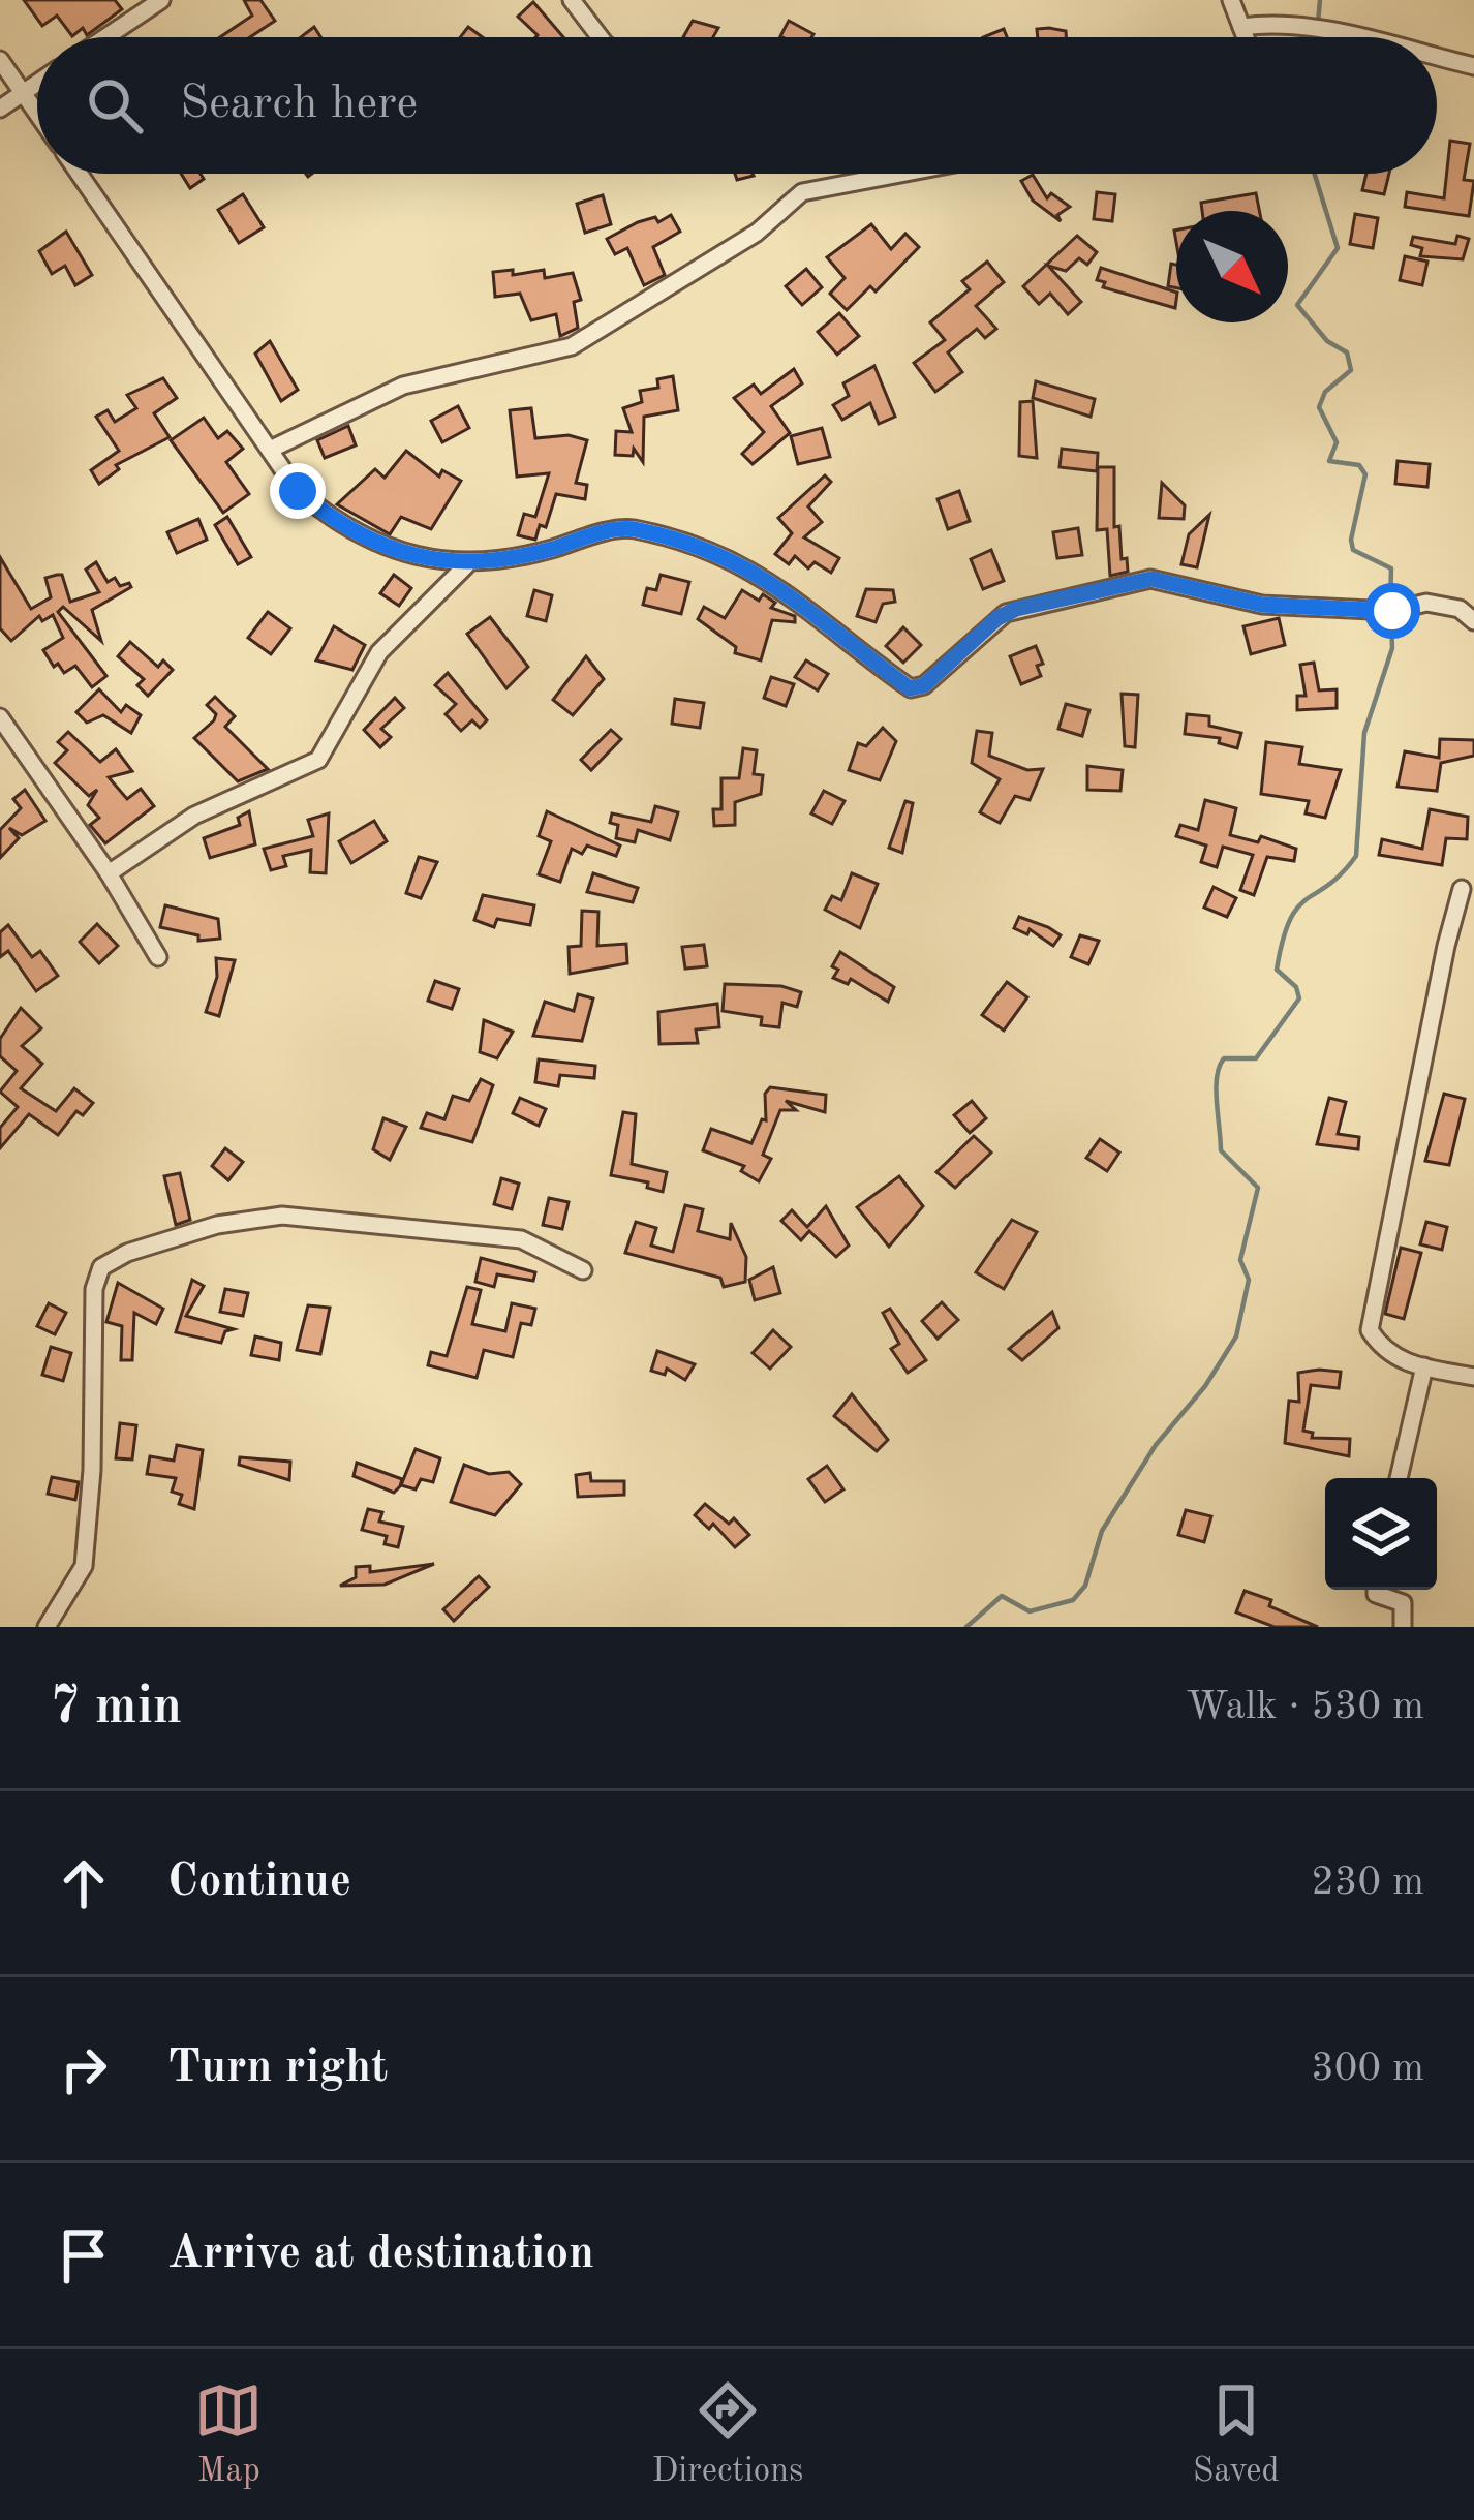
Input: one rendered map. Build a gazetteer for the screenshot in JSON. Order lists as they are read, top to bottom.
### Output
{
  "north": "bottom right",
  "page": {
    "search": "Search here",
    "heading": ["7 min", "Walk · 530 m"],
    "list": [
      ["Continue", "230 m"],
      ["Turn right", "300 m"],
      "Arrive at destination"
    ],
    "nav": ["Map", "Directions", "Saved"]
  }
}
